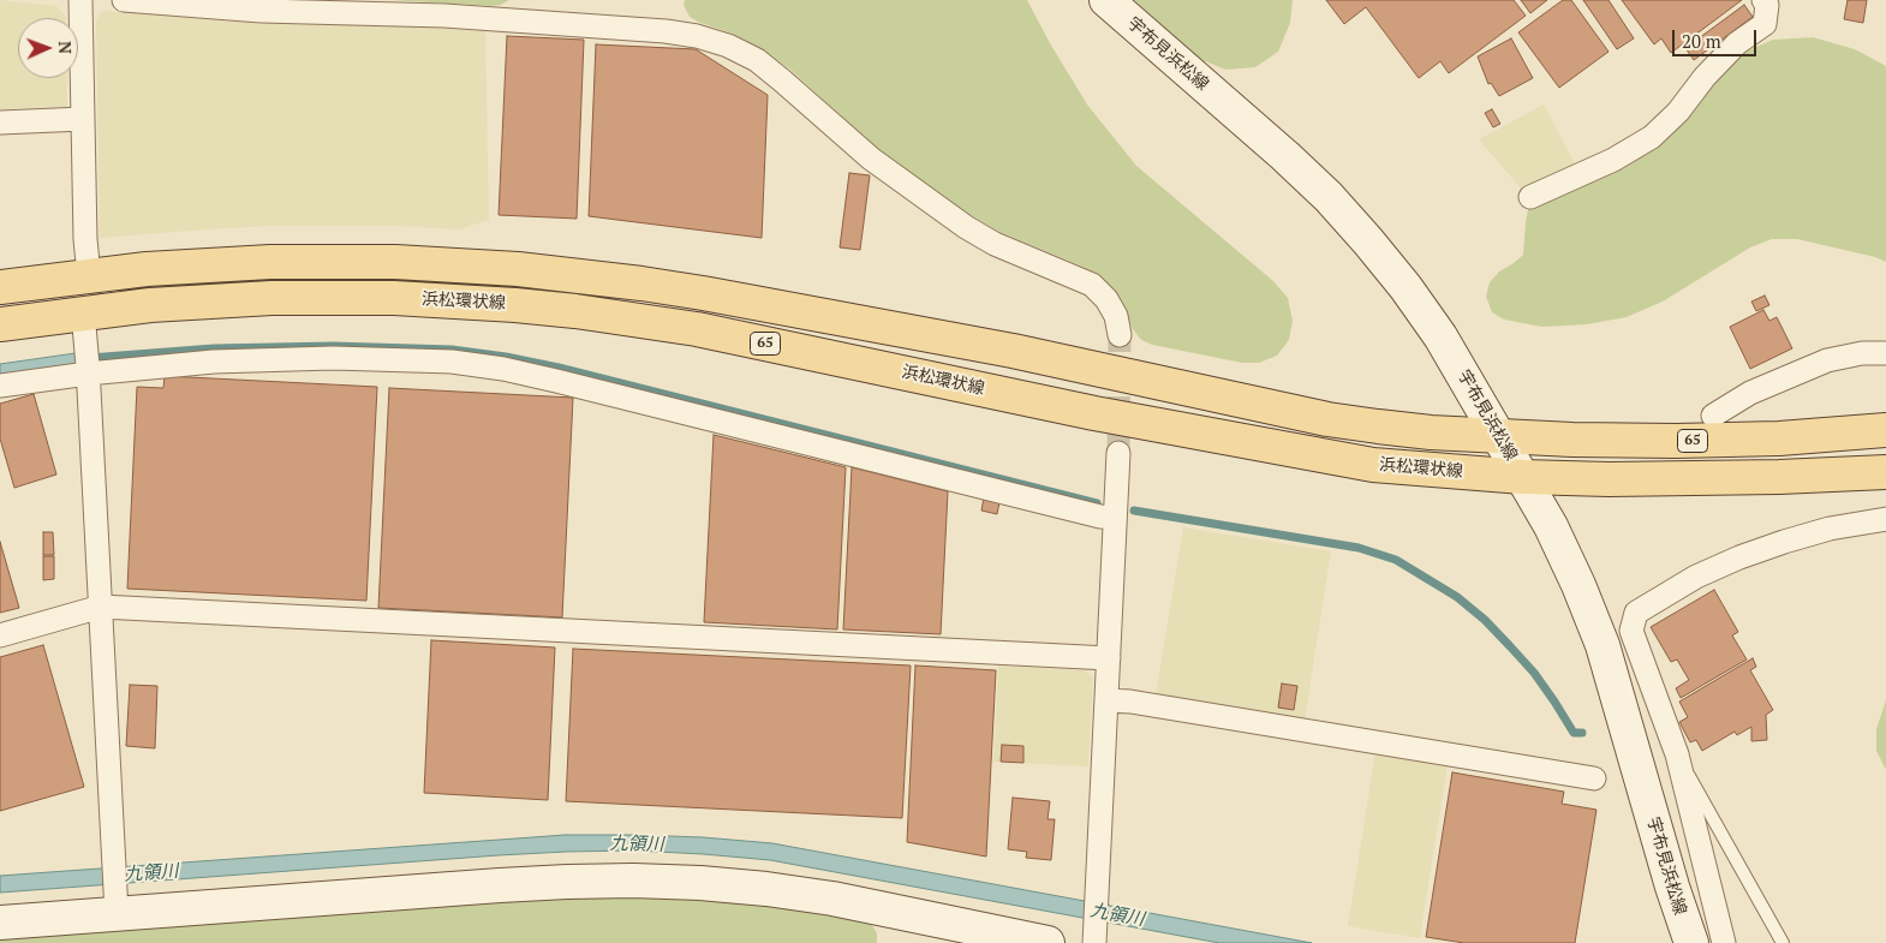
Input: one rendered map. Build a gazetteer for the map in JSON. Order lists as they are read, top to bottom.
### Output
{
  "streets": {
    "main road": ["宇布見浜松線", "浜松環状線", "65"]
  },
  "crossings": [
    ["宇布見浜松線", "浜松環状線"],
    ["宇布見浜松線", "65"]
  ],
  "water": ["九領川"],
  "scale_bar": "20 m",
  "north": "right"
}
